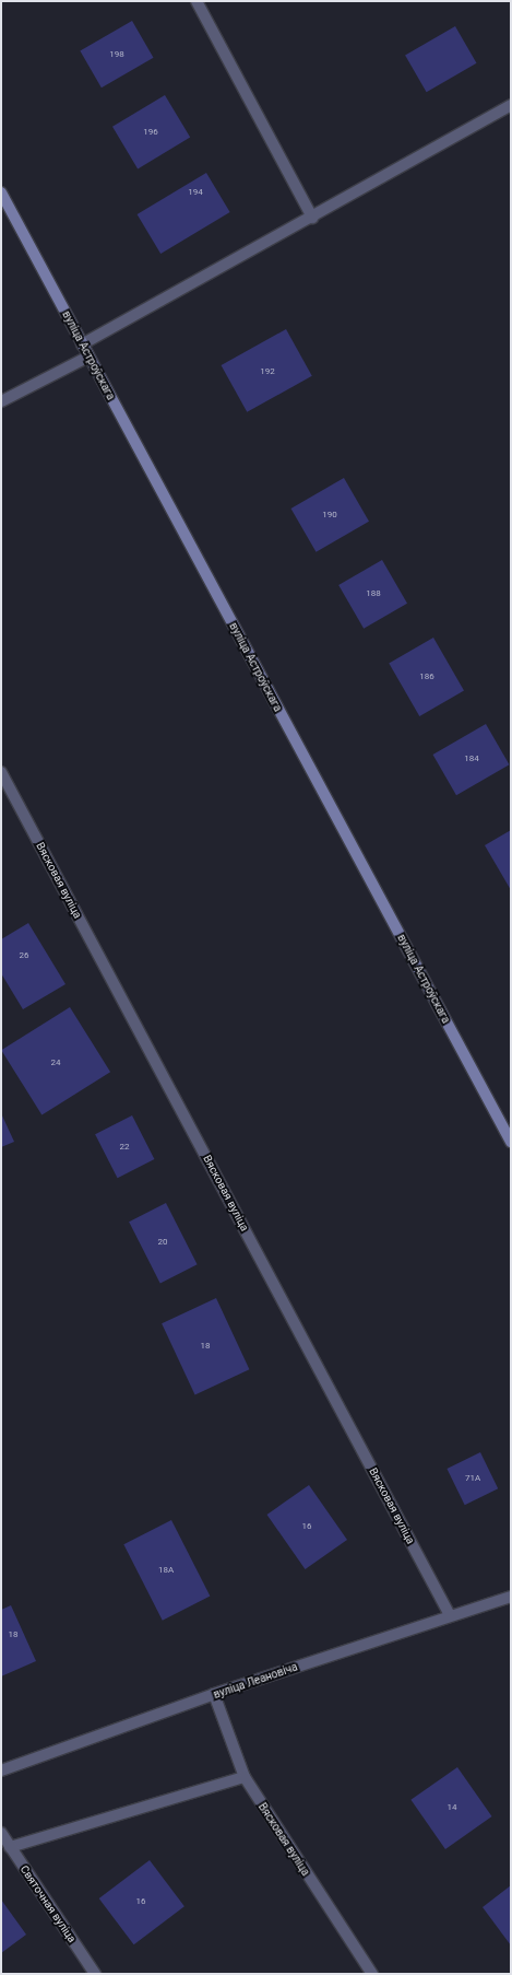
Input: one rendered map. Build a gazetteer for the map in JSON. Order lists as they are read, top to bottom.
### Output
{
  "streets": {
    "street": [
      "вуліца Астроўскага",
      "Вясковая вуліца",
      "вуліца Леановіча",
      "Святочная вуліца"
    ]
  },
  "crossings": [
    ["Вясковая вуліца", "вуліца Леановіча"]
  ],
  "house_numbers": [
    "198",
    "196",
    "194",
    "192",
    "190",
    "188",
    "186",
    "184",
    "26",
    "24",
    "22",
    "20",
    "18",
    "71А",
    "16",
    "18А",
    "18",
    "14",
    "16"
  ]
}
